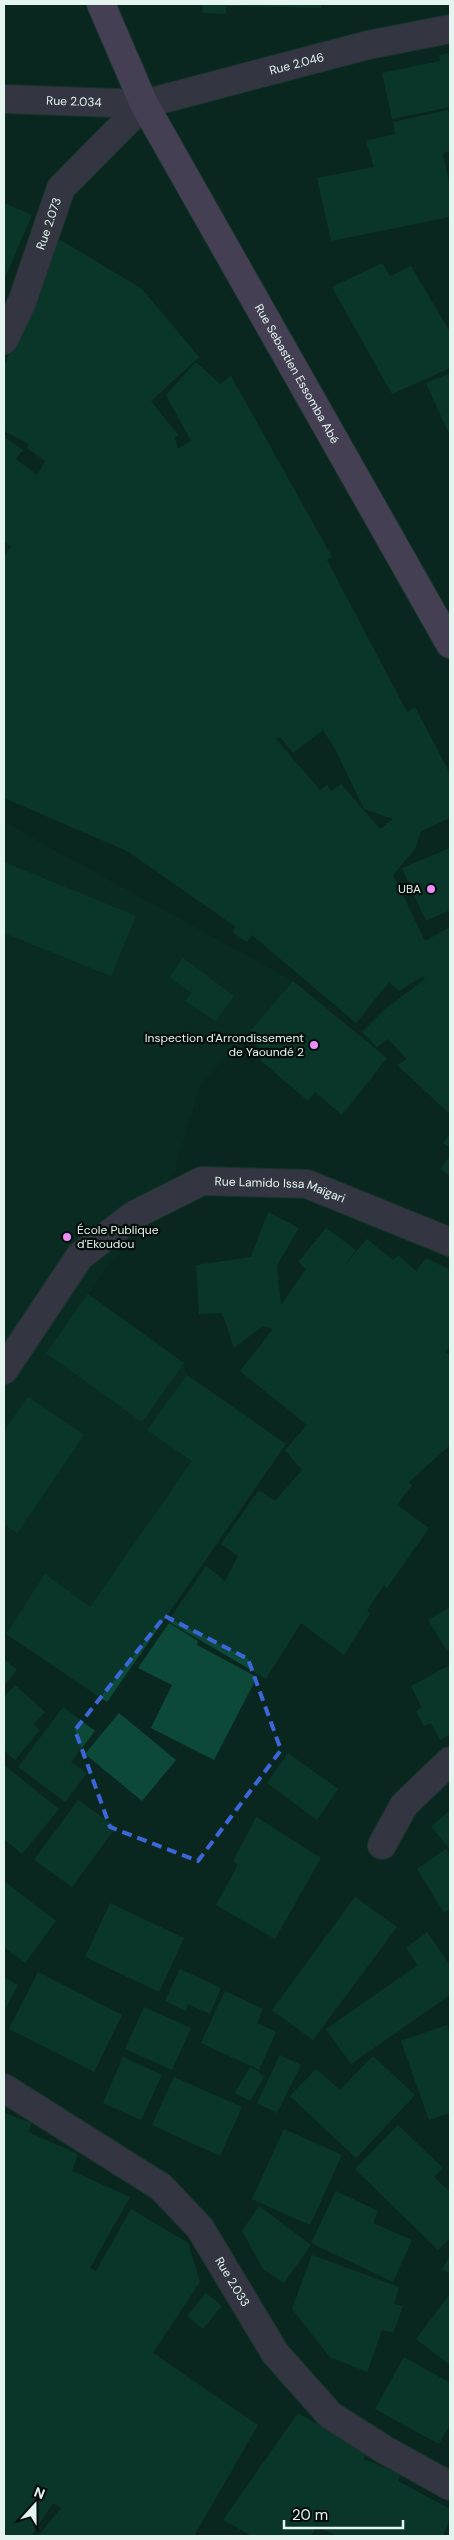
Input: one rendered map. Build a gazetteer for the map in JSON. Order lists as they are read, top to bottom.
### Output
{
  "streets": {
    "main road": ["Rue Sebastien Essomba Abé"],
    "street": [
      "Rue 2.046",
      "Rue 2.034",
      "Rue 2.073",
      "Rue Lamido Issa Maïgari",
      "Rue 2.033"
    ]
  },
  "crossings": [
    ["Rue 2.046", "Rue 2.034"],
    ["Rue 2.046", "Rue 2.073"],
    ["Rue 2.046", "Rue Sebastien Essomba Abé"],
    ["Rue 2.034", "Rue 2.073"],
    ["Rue 2.034", "Rue Sebastien Essomba Abé"],
    ["Rue 2.073", "Rue Sebastien Essomba Abé"]
  ],
  "places": ["UBA", "Inspection d'Arrondissement de Yaoundé 2", "École Publique d'Ekoudou"],
  "scale_bar": "20 m",
  "north": "top"
}
